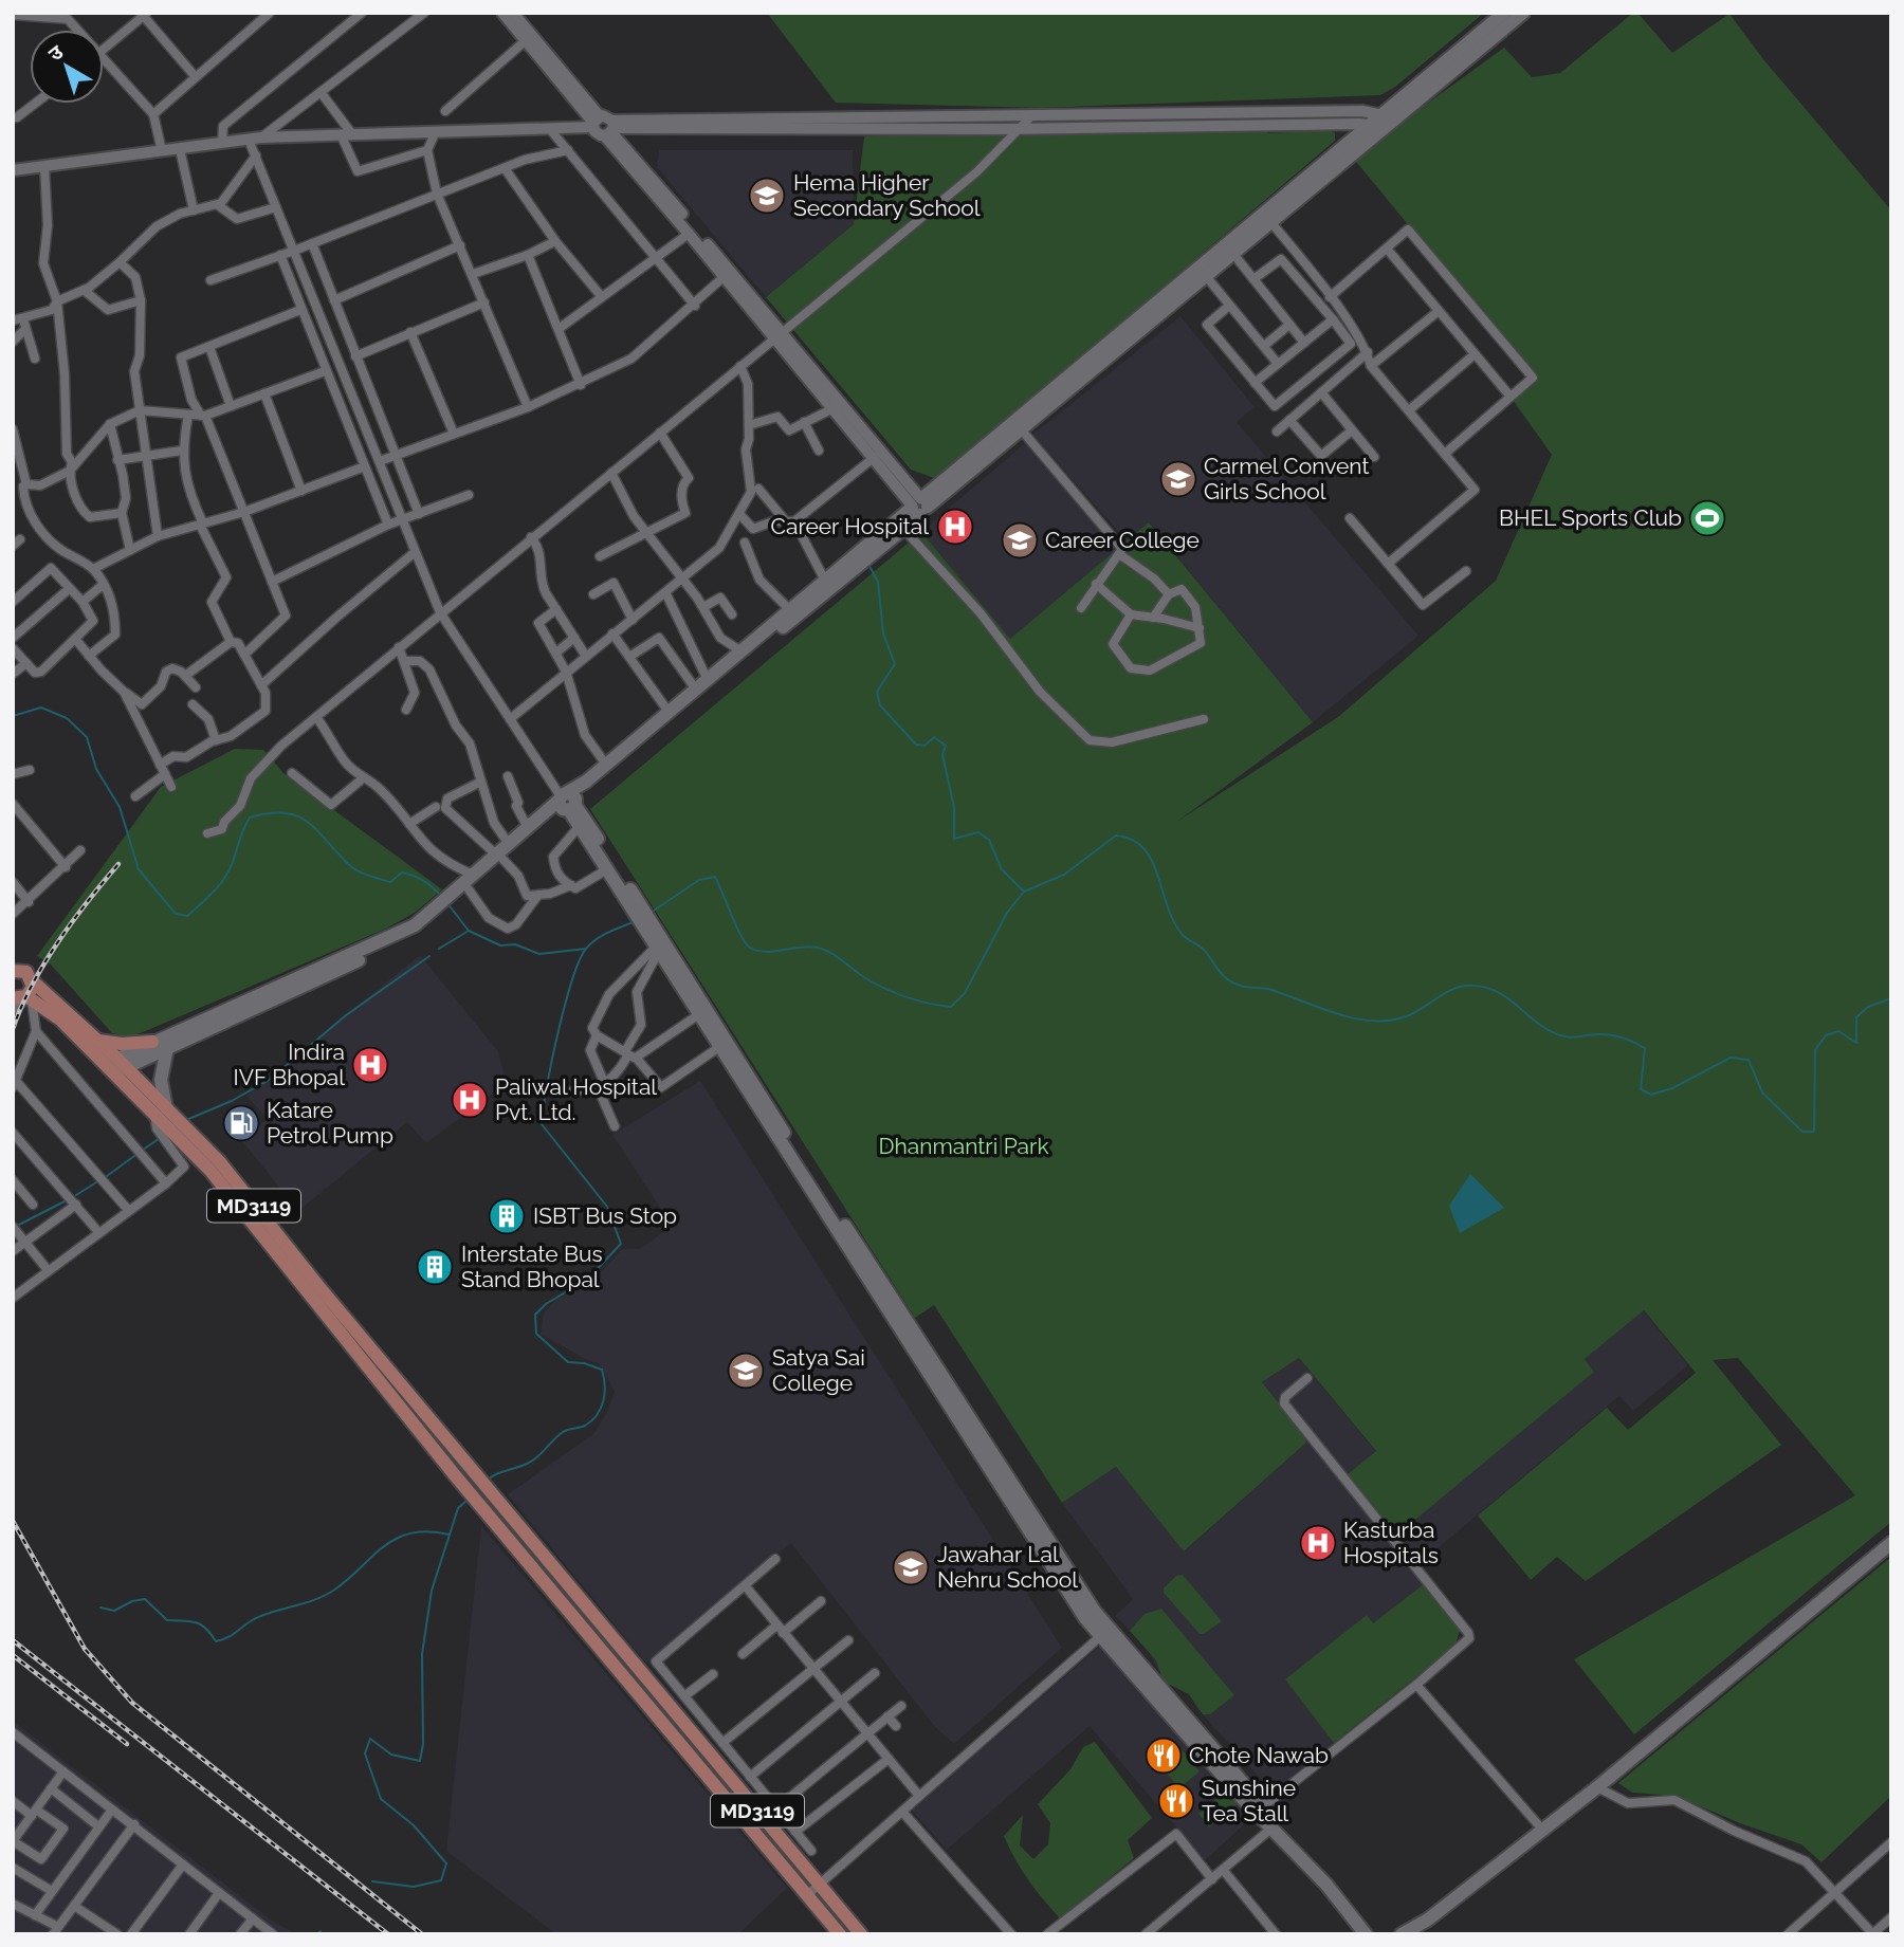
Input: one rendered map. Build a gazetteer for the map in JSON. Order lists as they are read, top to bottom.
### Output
{
  "streets": {
    "main road": ["MD3119"]
  },
  "parks": ["Dhanmantri Park"],
  "places": {
    "school or university": [
      "Hema Higher Secondary School",
      "Carmel Convent Girls School",
      "Career College",
      "Satya Sai College",
      "Jawahar Lal Nehru School"
    ],
    "sports": ["BHEL Sports Club"],
    "hospital": [
      "Career Hospital",
      "Indira IVF Bhopal",
      "Paliwal Hospital Pvt. Ltd.",
      "Kasturba Hospitals"
    ],
    "fuel station": ["Katare Petrol Pump"],
    "building": ["ISBT Bus Stop", "Interstate Bus Stand Bhopal"],
    "restaurant": ["Chote Nawab", "Sunshine Tea Stall"]
  },
  "north": "top left"
}
